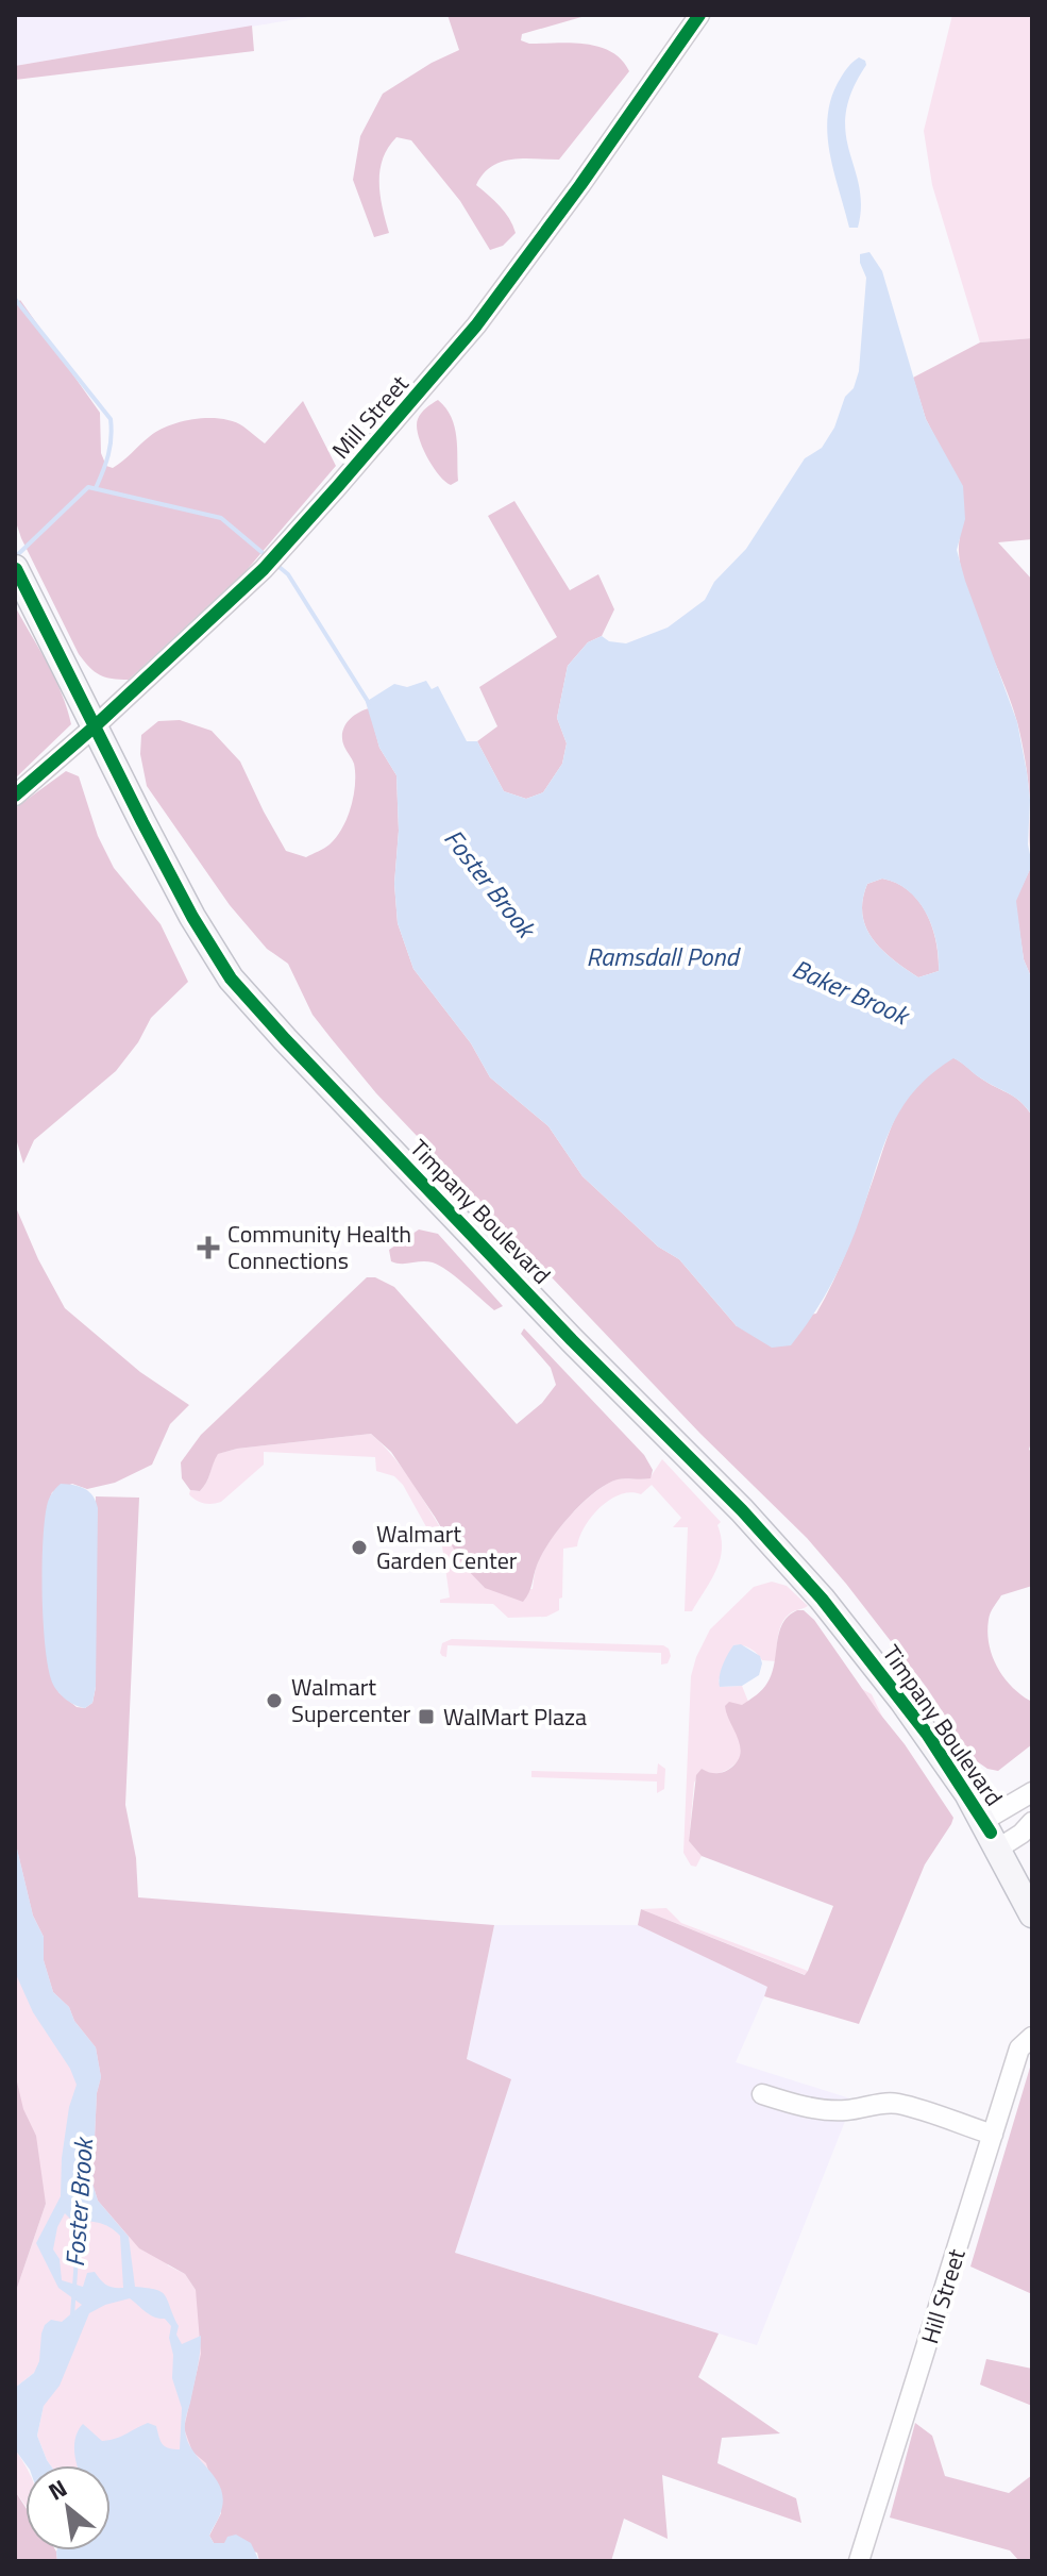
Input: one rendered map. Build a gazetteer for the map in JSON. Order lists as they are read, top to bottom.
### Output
{
  "streets": {
    "main road": ["Timpany Boulevard"],
    "street": ["Mill Street", "Hill Street"]
  },
  "crossings": [
    ["Mill Street", "Timpany Boulevard"]
  ],
  "water": ["Foster Brook", "Ramsdall Pond", "Baker Brook"],
  "places": {
    "health": ["Community Health Connections"],
    "other": ["Walmart Garden Center", "Walmart Supercenter"],
    "transit": ["WalMart Plaza"]
  },
  "north": "top left"
}
